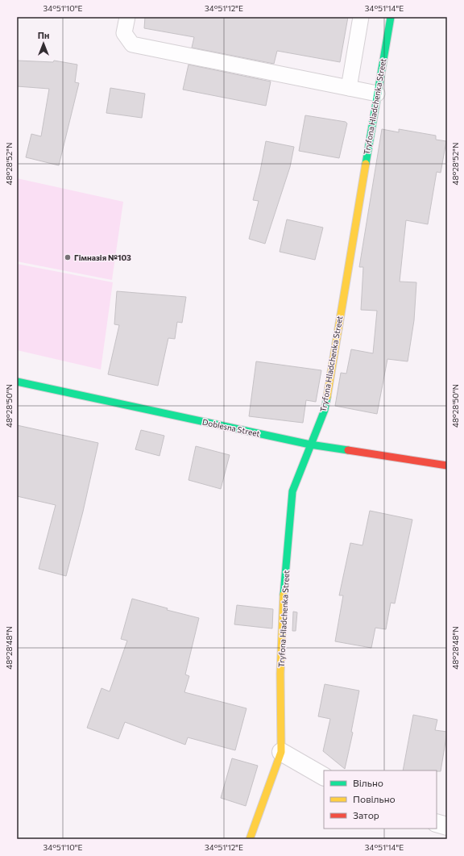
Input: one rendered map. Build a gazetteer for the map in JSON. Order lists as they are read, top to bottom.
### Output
{
  "streets": {
    "street": ["Tryfona Hladchenka Street", "Doblesna Street"]
  },
  "crossings": [
    ["Tryfona Hladchenka Street", "Doblesna Street"]
  ],
  "places": ["Гімназія №103"],
  "legend": ["Вільно", "Повільно", "Затор"],
  "north": "top",
  "coordinates": [
    "34°51'10\"E",
    "34°51'12\"E",
    "34°51'14\"E",
    "48°28'52\"N",
    "48°28'50\"N",
    "48°28'48\"N"
  ]
}
